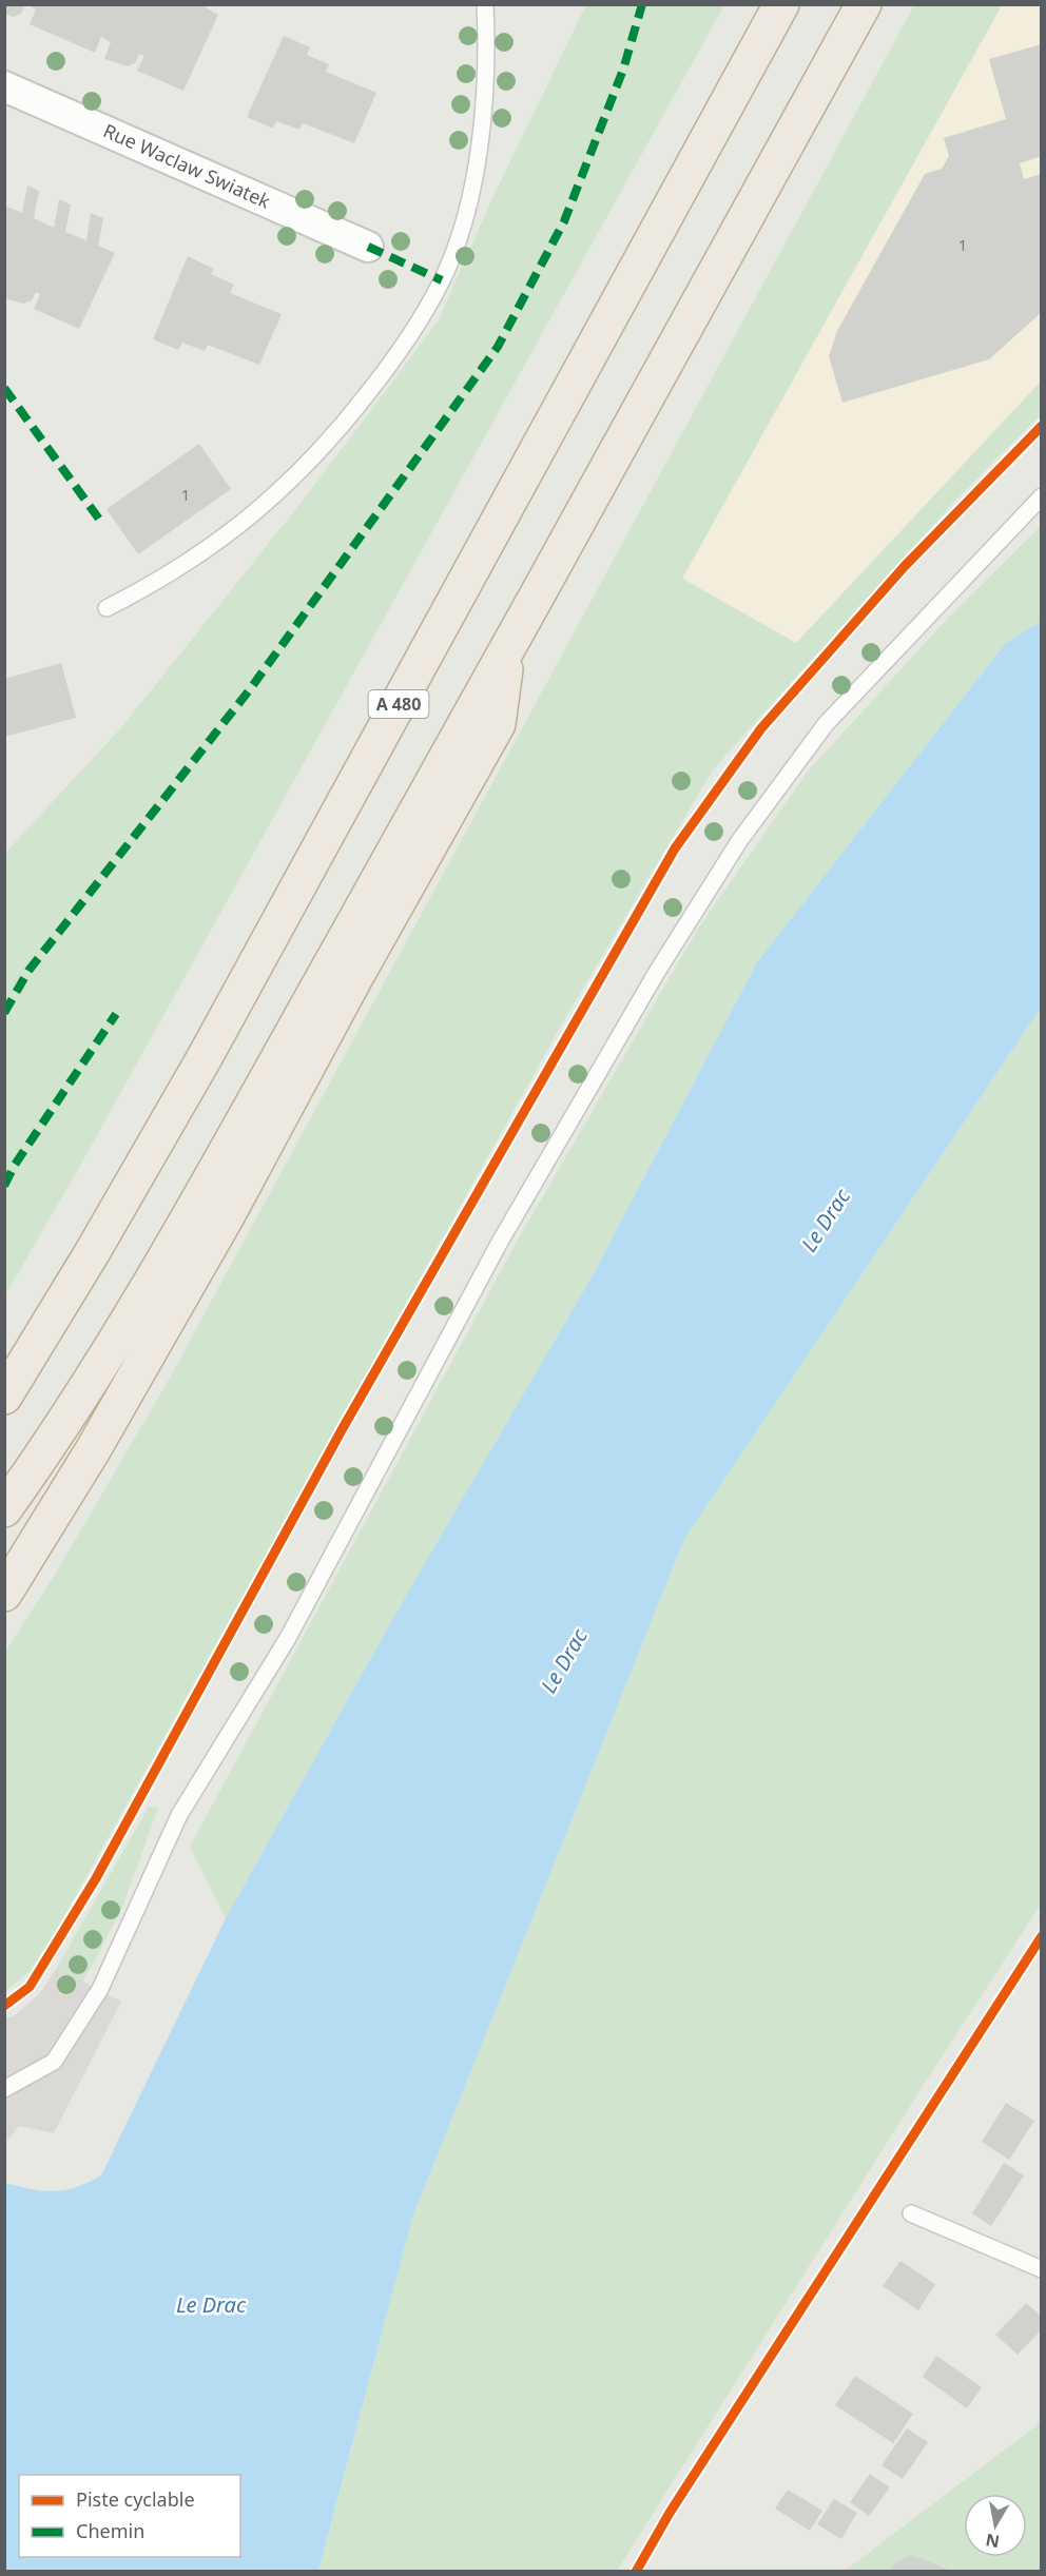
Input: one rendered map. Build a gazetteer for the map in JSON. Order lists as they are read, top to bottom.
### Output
{
  "streets": {
    "highway": ["A 480"],
    "street": ["Rue Waclaw Swiatek"]
  },
  "water": ["Le Drac"],
  "house_numbers": ["1", "1"],
  "legend": ["Piste cyclable", "Chemin"],
  "north": "bottom"
}
